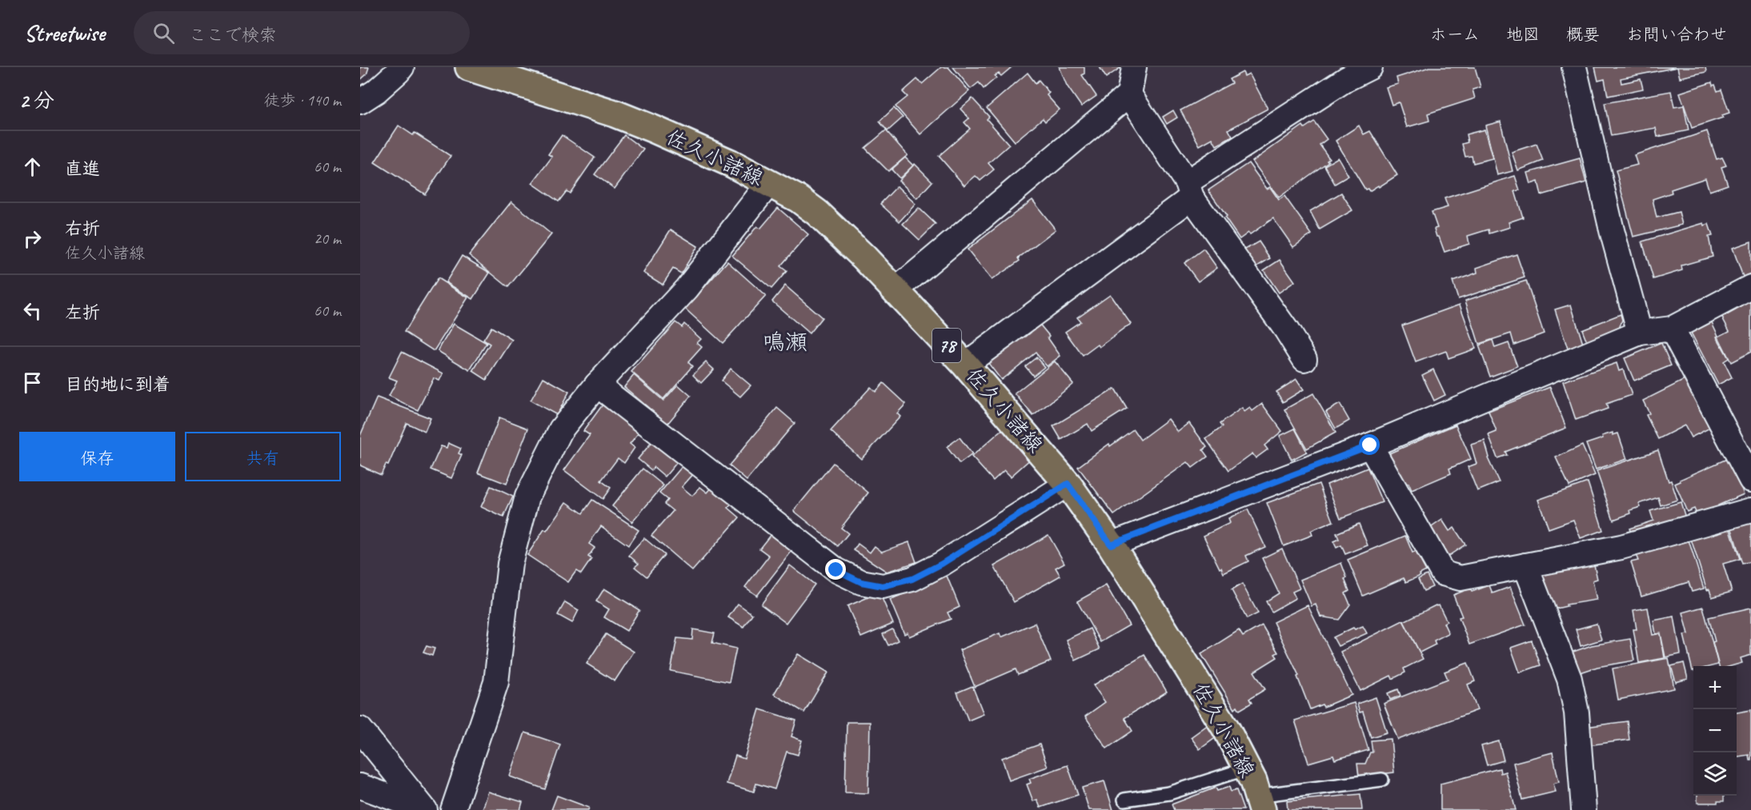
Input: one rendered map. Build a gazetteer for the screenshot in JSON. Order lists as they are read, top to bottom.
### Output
{
  "streets": {
    "main road": ["佐久小諸線", "78"]
  },
  "districts": ["鳴瀬"],
  "page": {
    "header": "Streetwise",
    "search": "ここで検索",
    "nav": [
      "ホーム",
      "地図",
      "概要",
      "お問い合わせ"
    ],
    "heading": ["2 分", "徒歩 · 140 m"],
    "list": [
      ["直進", "60 m"],
      ["右折", "佐久小諸線", "20 m"],
      ["左折", "60 m"],
      "目的地に到着"
    ],
    "buttons": ["保存", "共有"],
    "map_buttons": ["+", "−"]
  }
}
